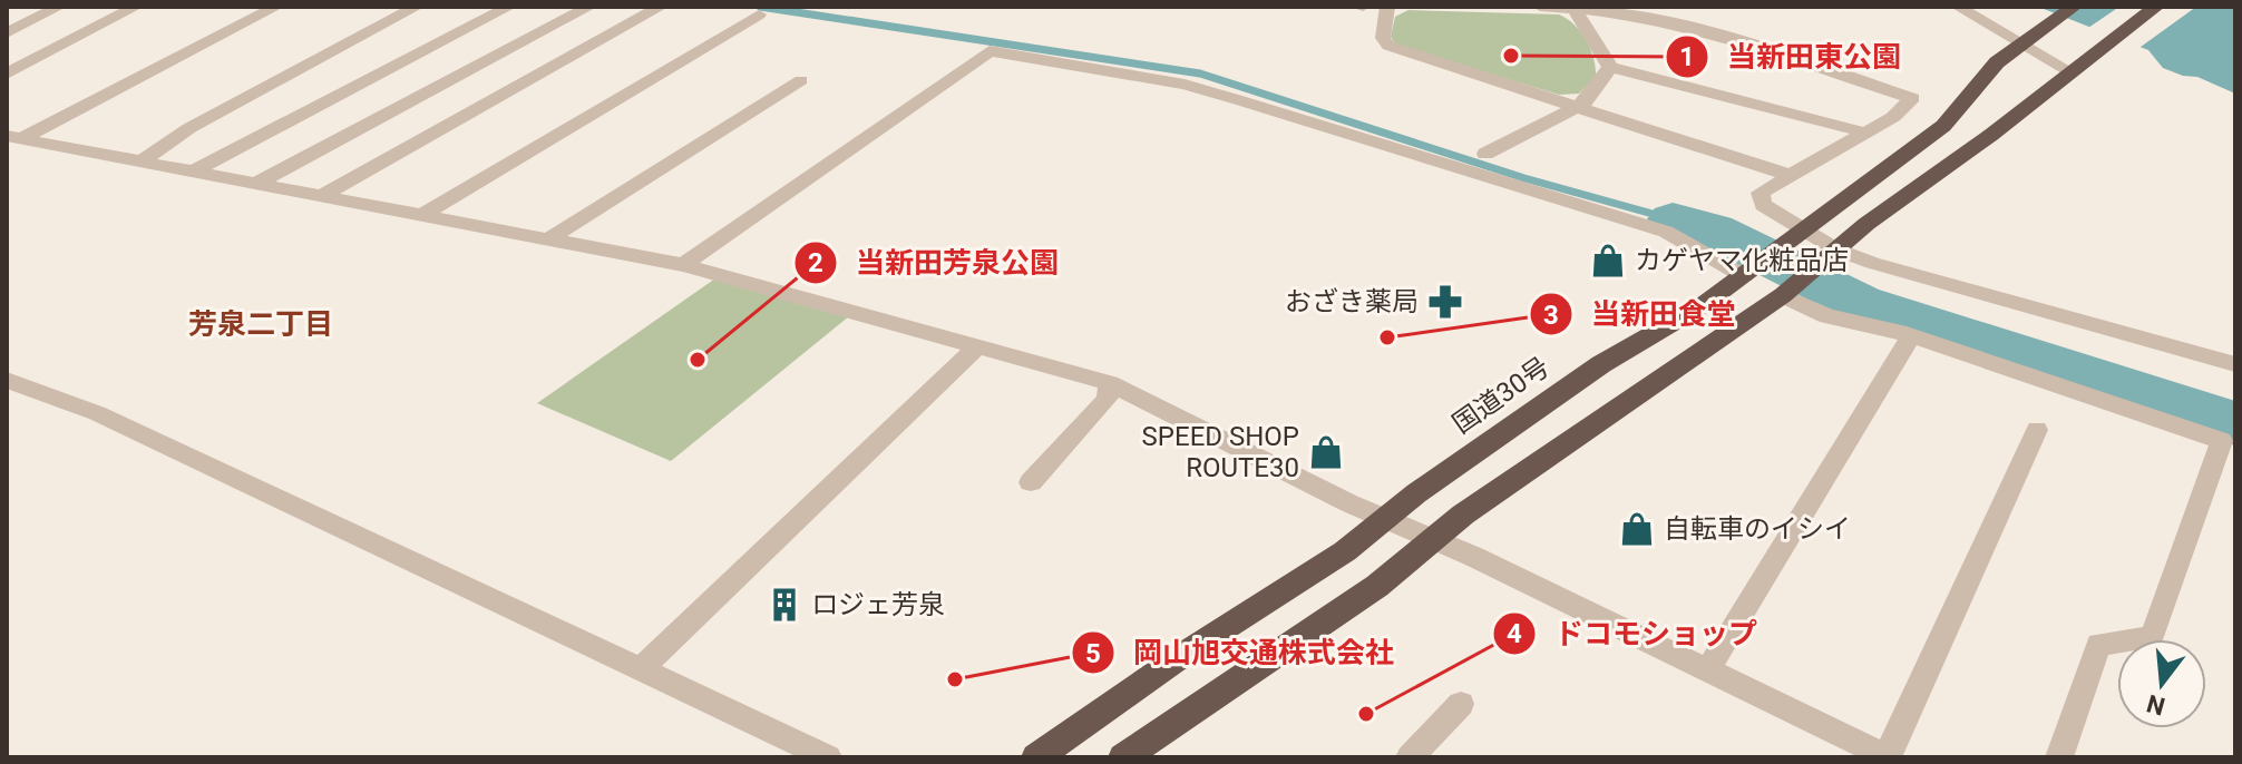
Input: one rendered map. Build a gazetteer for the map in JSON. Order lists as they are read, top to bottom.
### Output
{
  "streets": {
    "highway": ["国道30号"]
  },
  "districts": ["芳泉二丁目"],
  "places": {
    "other": [
      "当新田東公園",
      "当新田食堂",
      "当新田芳泉公園",
      "岡山旭交通株式会社",
      "ドコモショップ"
    ],
    "shop": ["カゲヤマ化粧品店", "SPEED SHOP ROUTE30", "自転車のイシイ"],
    "pharmacy": ["おざき薬局"],
    "building": ["ロジェ芳泉"]
  },
  "north": "bottom"
}
